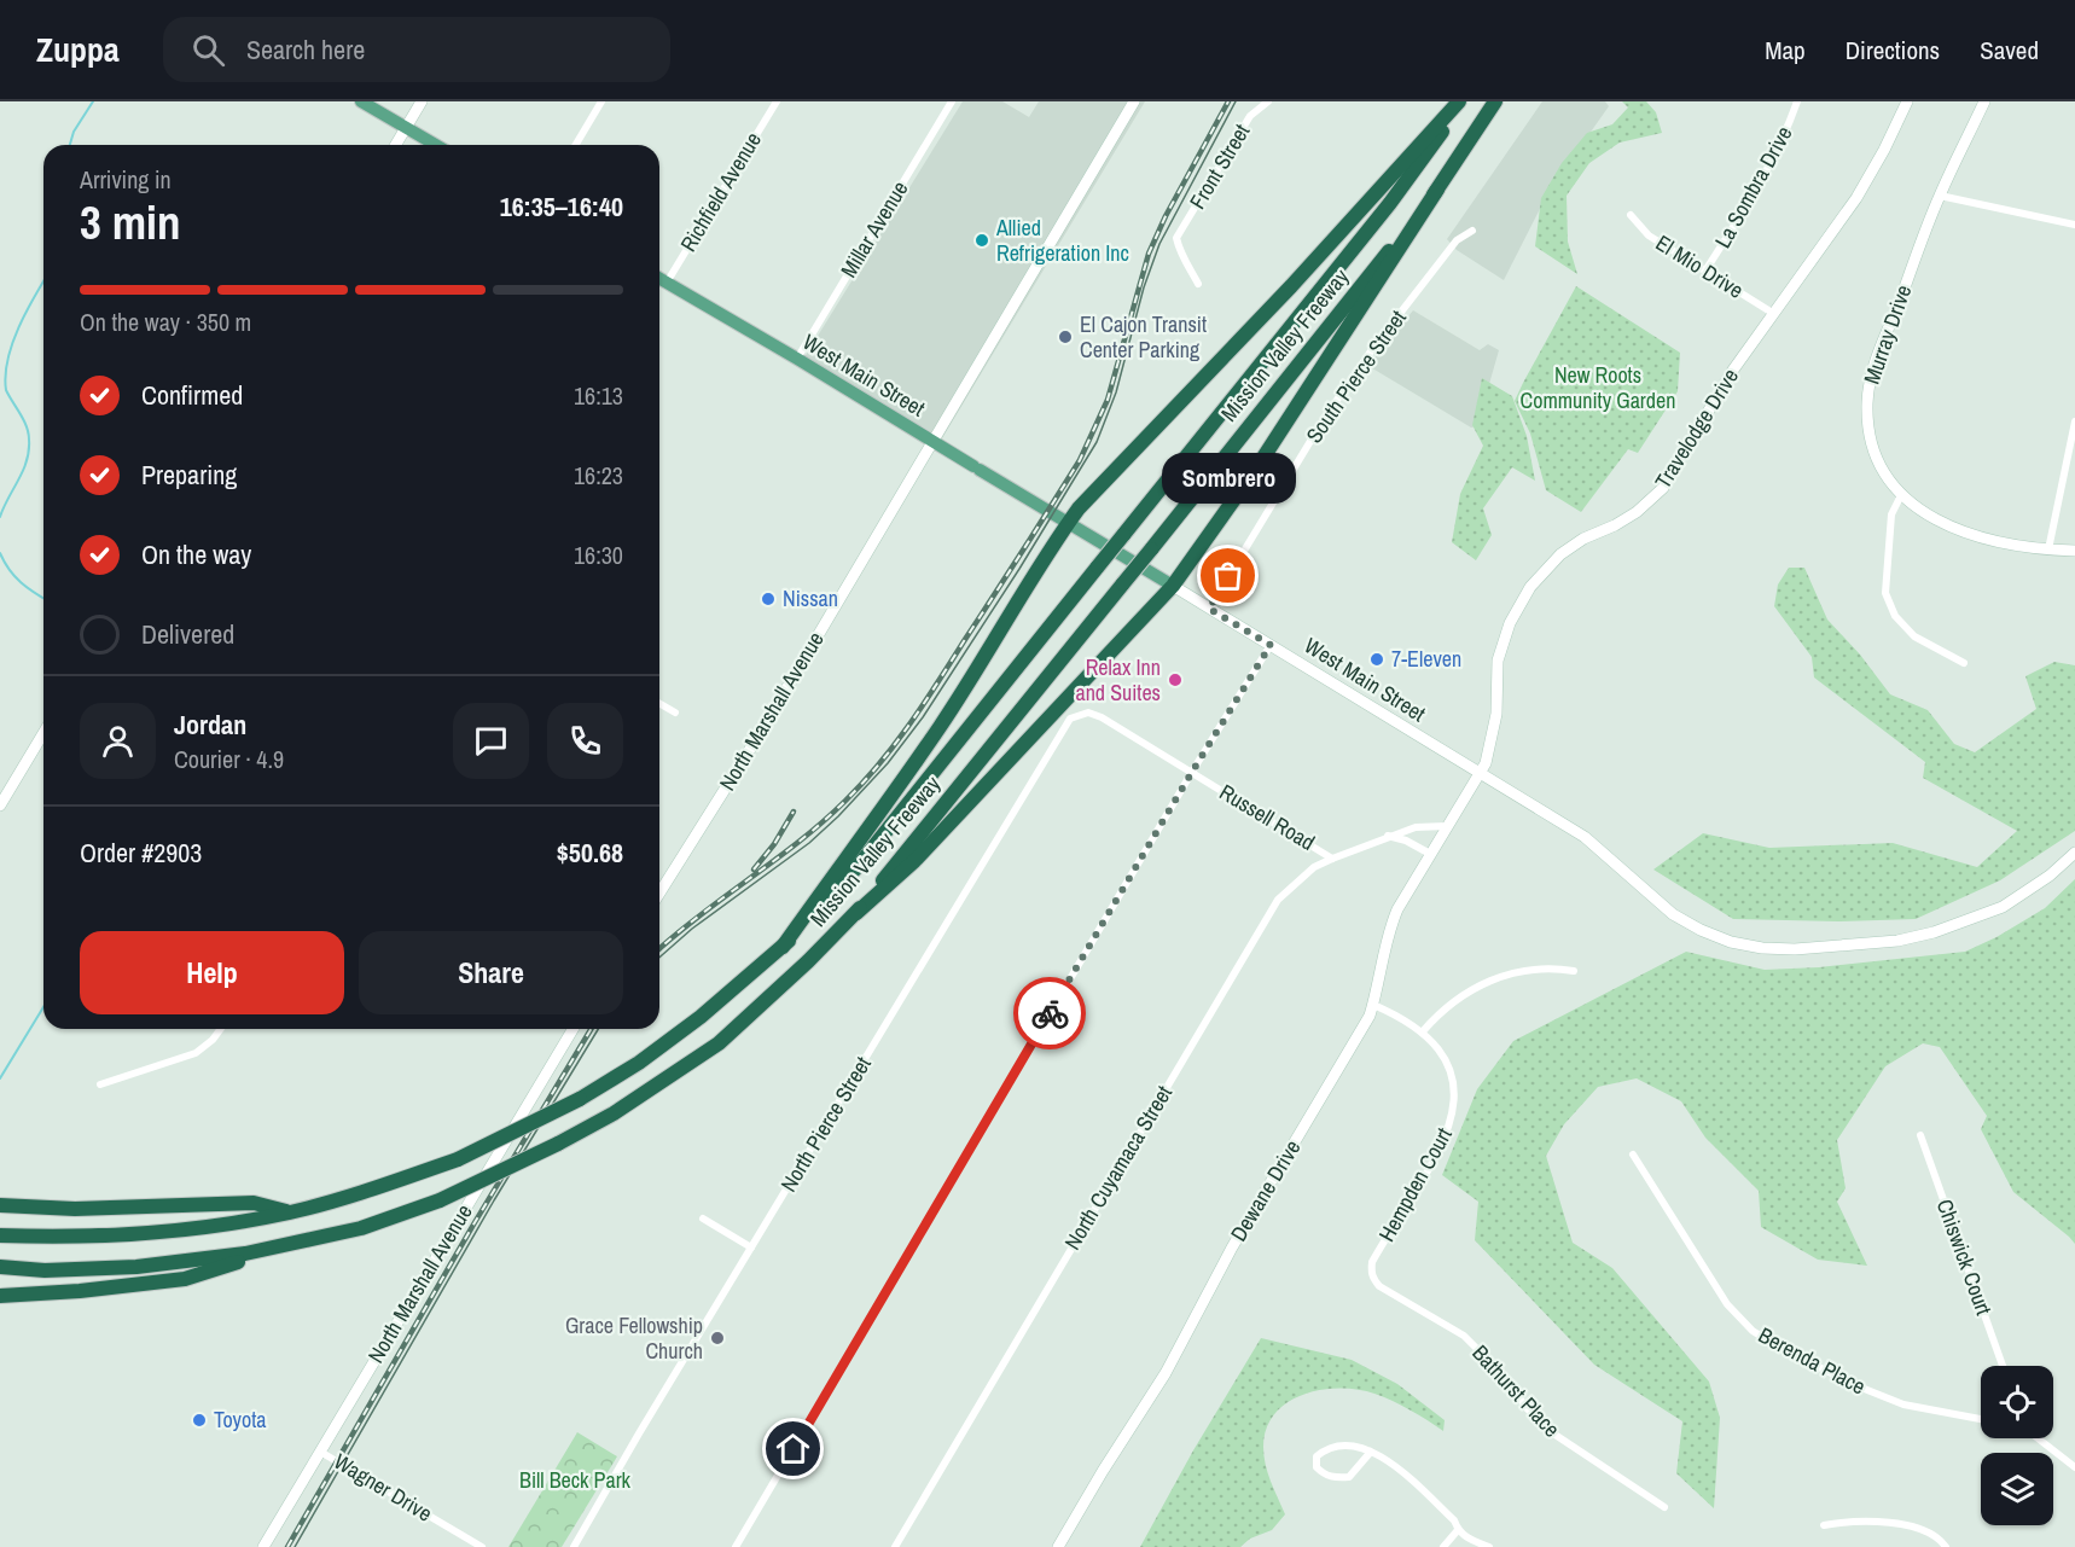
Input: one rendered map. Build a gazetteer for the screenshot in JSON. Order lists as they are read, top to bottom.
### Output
{
  "streets": {
    "highway": ["Mission Valley Freeway"],
    "main road": [
      "Murray Drive",
      "West Main Street",
      "Travelodge Drive",
      "North Marshall Avenue",
      "Dewane Drive"
    ],
    "street": [
      "Front Street",
      "La Sombra Drive",
      "Richfield Avenue",
      "Millar Avenue",
      "El Mio Drive",
      "South Pierce Street",
      "Russell Road",
      "North Pierce Street",
      "North Cuyamaca Street",
      "Hempden Court",
      "Chiswick Court",
      "Berenda Place",
      "Bathurst Place",
      "Wagner Drive"
    ]
  },
  "crossings": [
    ["La Sombra Drive", "El Mio Drive"],
    ["Richfield Avenue", "West Main Street"],
    ["Millar Avenue", "West Main Street"],
    ["El Mio Drive", "Travelodge Drive"],
    ["West Main Street", "South Pierce Street"],
    ["West Main Street", "Travelodge Drive"],
    ["West Main Street", "North Marshall Avenue"],
    ["North Marshall Avenue", "Wagner Drive"],
    ["Russell Road", "North Pierce Street"],
    ["Russell Road", "North Cuyamaca Street"],
    ["North Cuyamaca Street", "Dewane Drive"],
    ["Hempden Court", "Dewane Drive"],
    ["Hempden Court", "Bathurst Place"]
  ],
  "parks": ["New Roots Community Garden", "Bill Beck Park"],
  "places": [
    "Allied Refrigeration Inc",
    "El Cajon Transit Center Parking",
    "Sombrero",
    "Nissan",
    "7-Eleven",
    "Relax Inn and Suites",
    "Grace Fellowship Church",
    "Toyota"
  ],
  "page": {
    "header": "Zuppa",
    "search": "Search here",
    "nav": ["Map", "Directions", "Saved"],
    "heading": ["3 min", "Arriving in", "16:35–16:40"],
    "panel": [
      "Jordan",
      "Courier · 4.9",
      "Order #2903",
      "$50.68"
    ],
    "bar": "On the way · 350 m",
    "list": [
      ["Confirmed", "16:13"],
      ["Preparing", "16:23"],
      ["On the way", "16:30"],
      "Delivered"
    ],
    "bubble": "Sombrero",
    "buttons": ["Help", "Share"]
  }
}
